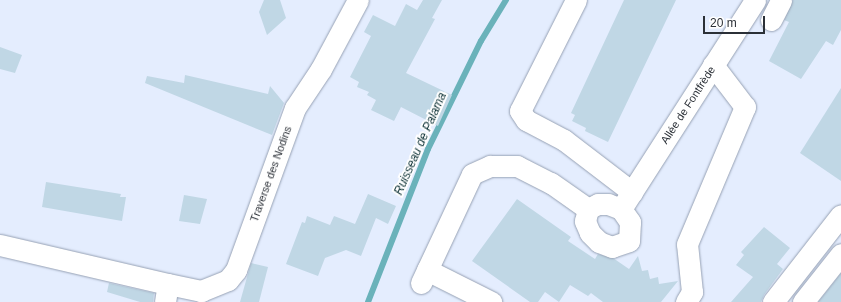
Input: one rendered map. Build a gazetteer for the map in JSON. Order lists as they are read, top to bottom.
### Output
{
  "streets": {
    "street": ["Allée de Fontfrède", "Traverse des Nodins"]
  },
  "water": ["Ruisseau de Palama"],
  "scale_bar": "20 m"
}
